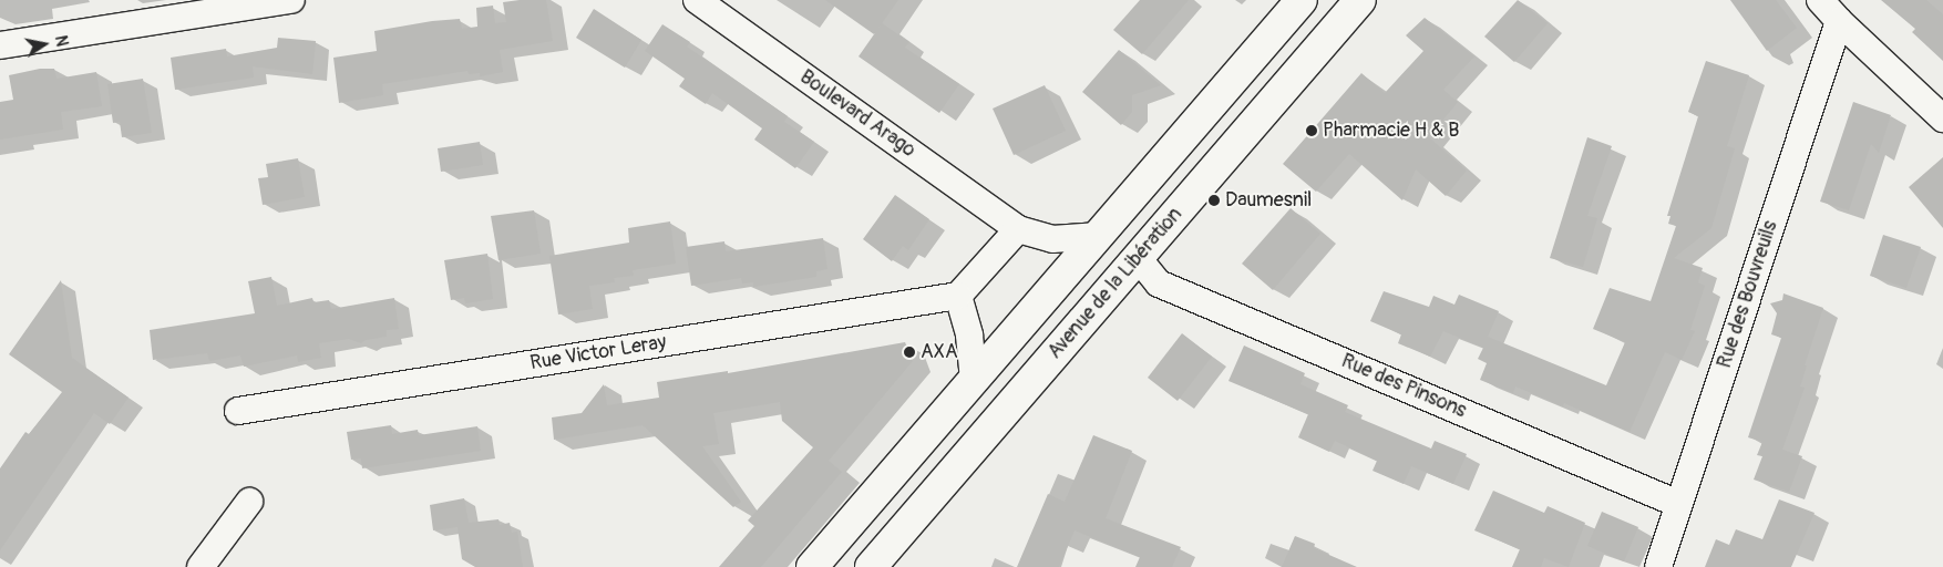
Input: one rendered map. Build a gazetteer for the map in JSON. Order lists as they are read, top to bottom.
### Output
{
  "streets": {
    "main road": ["Avenue de la Libération"],
    "street": [
      "Boulevard Arago",
      "Rue des Bouvreuils",
      "Rue Victor Leray",
      "Rue des Pinsons"
    ]
  },
  "crossings": [
    ["Avenue de la Libération", "Rue des Pinsons"],
    ["Rue des Bouvreuils", "Rue des Pinsons"]
  ],
  "places": ["Pharmacie H & B", "Daumesnil", "AXA"],
  "north": "right"
}
